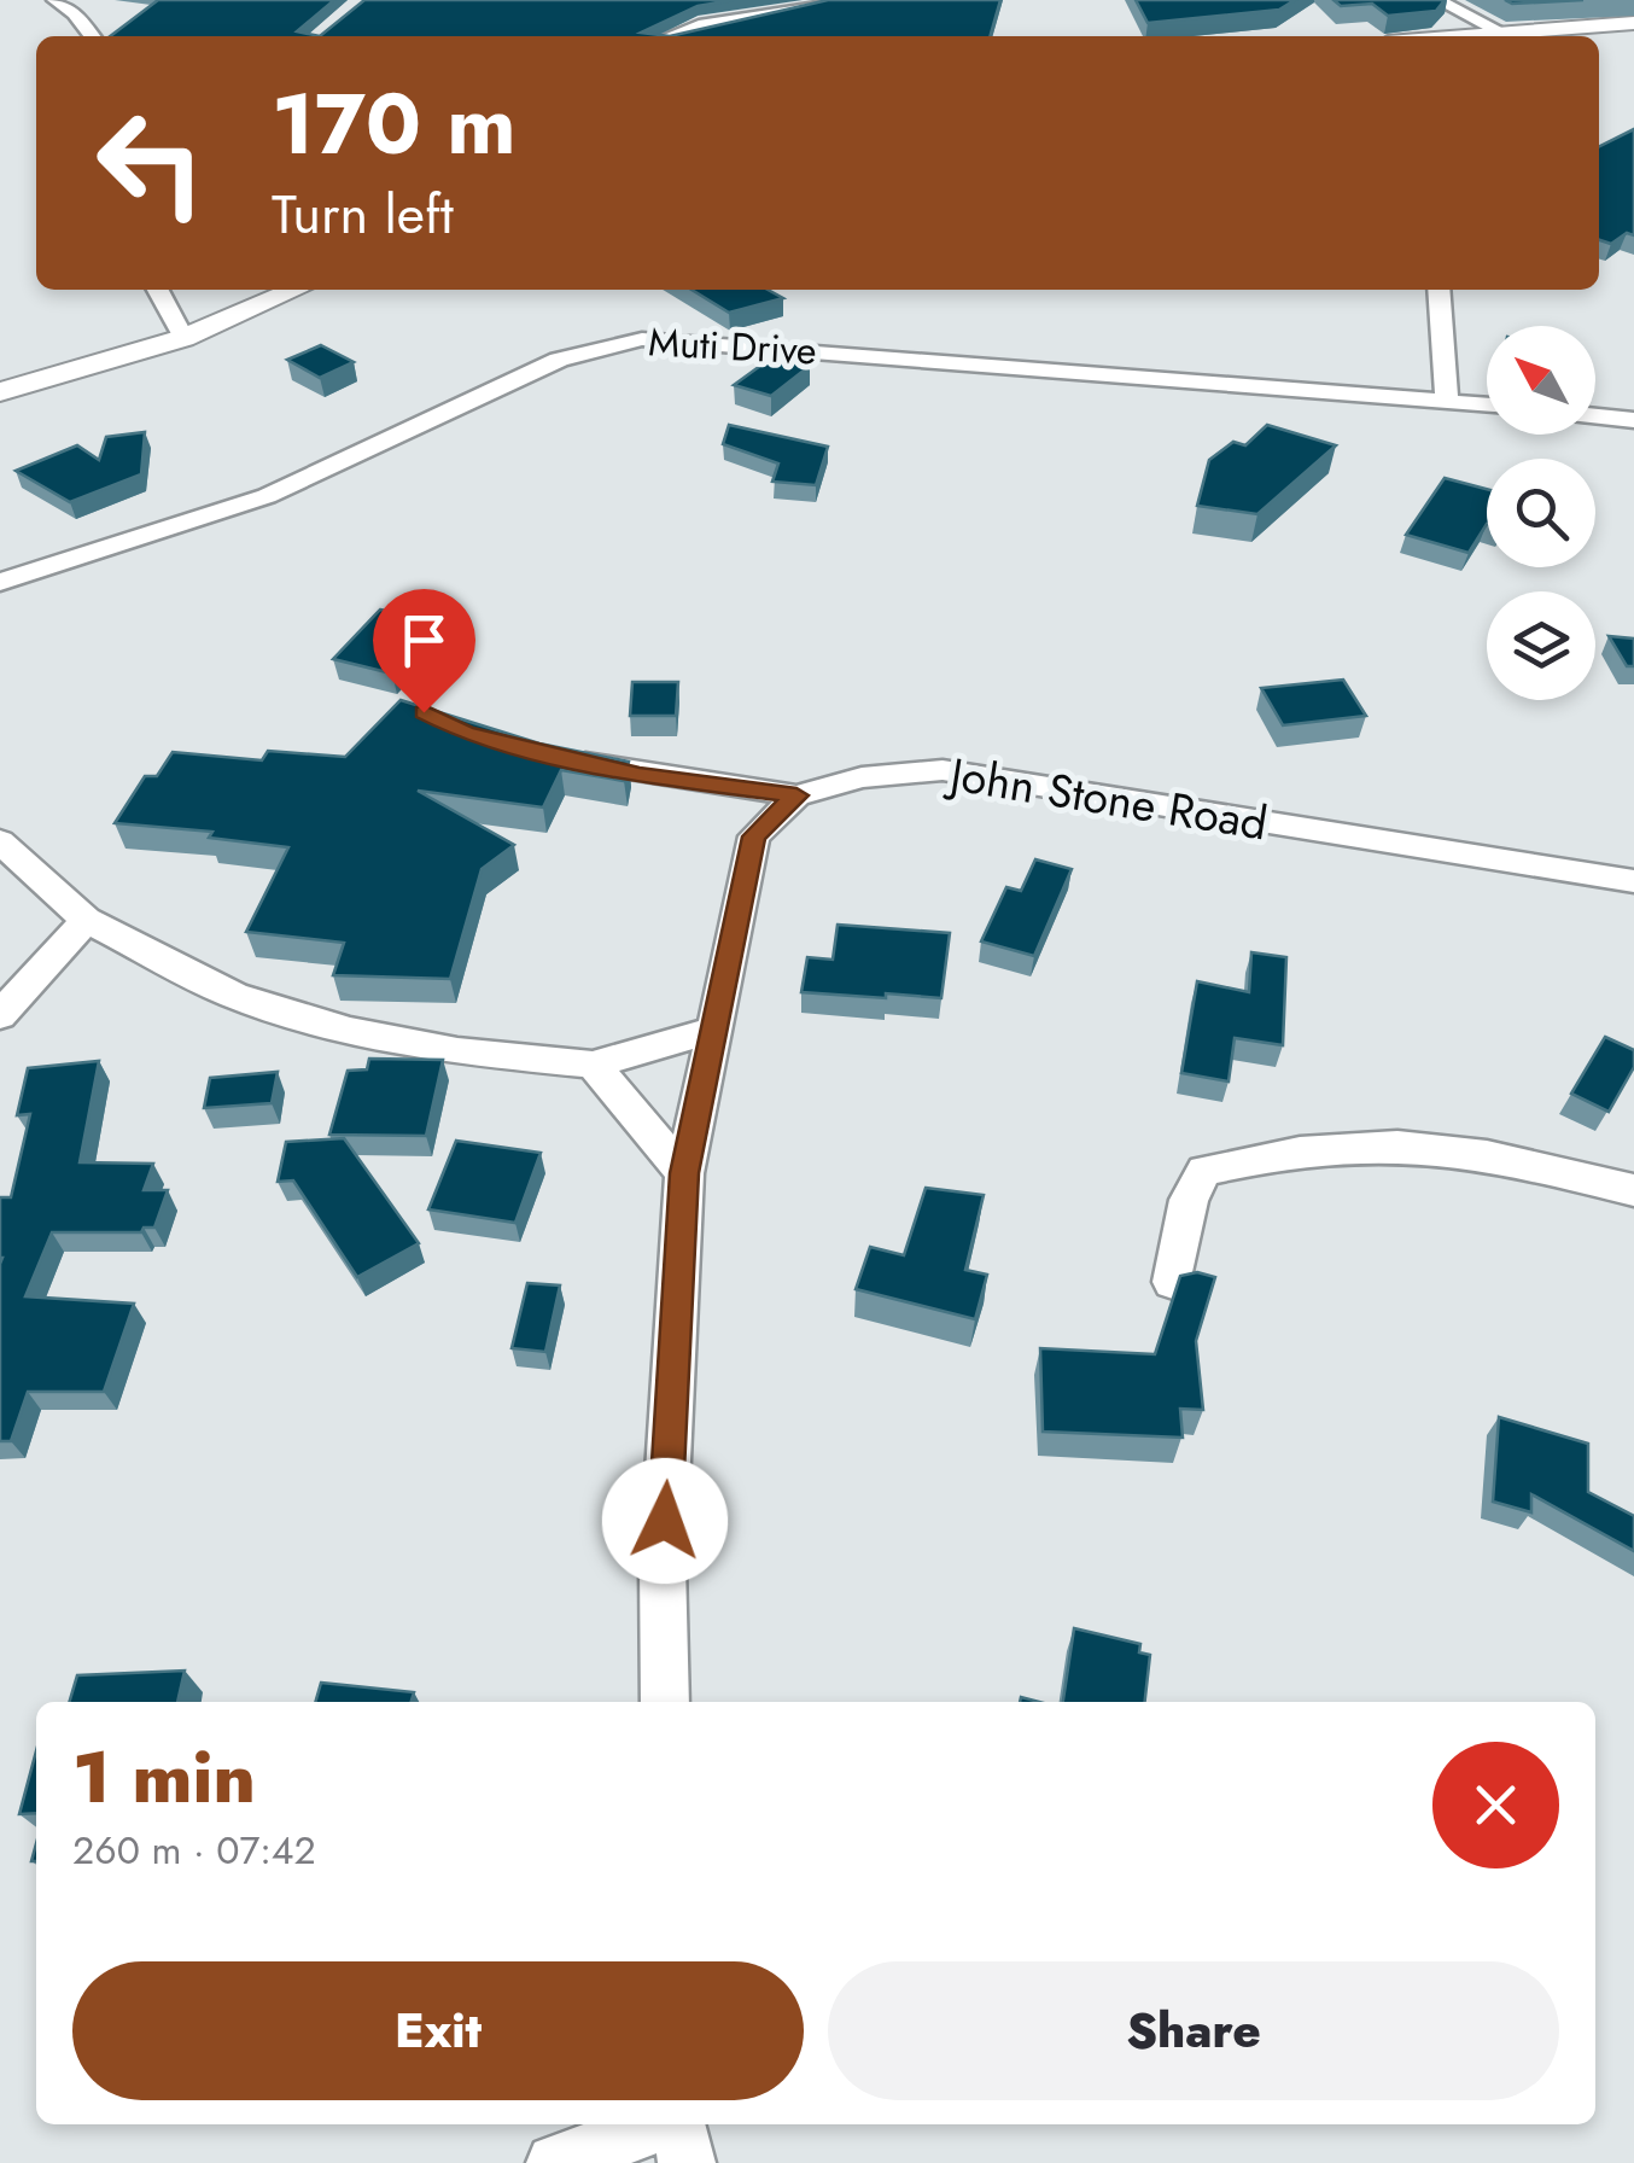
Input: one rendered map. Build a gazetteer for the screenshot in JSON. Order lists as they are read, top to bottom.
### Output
{
  "streets": {
    "street": ["Muti Drive", "John Stone Road"]
  },
  "north": "top left",
  "page": {
    "turn": ["170 m", "Turn left"],
    "heading": ["1 min", "260 m · 07:42"],
    "buttons": ["Exit", "Share"]
  }
}
